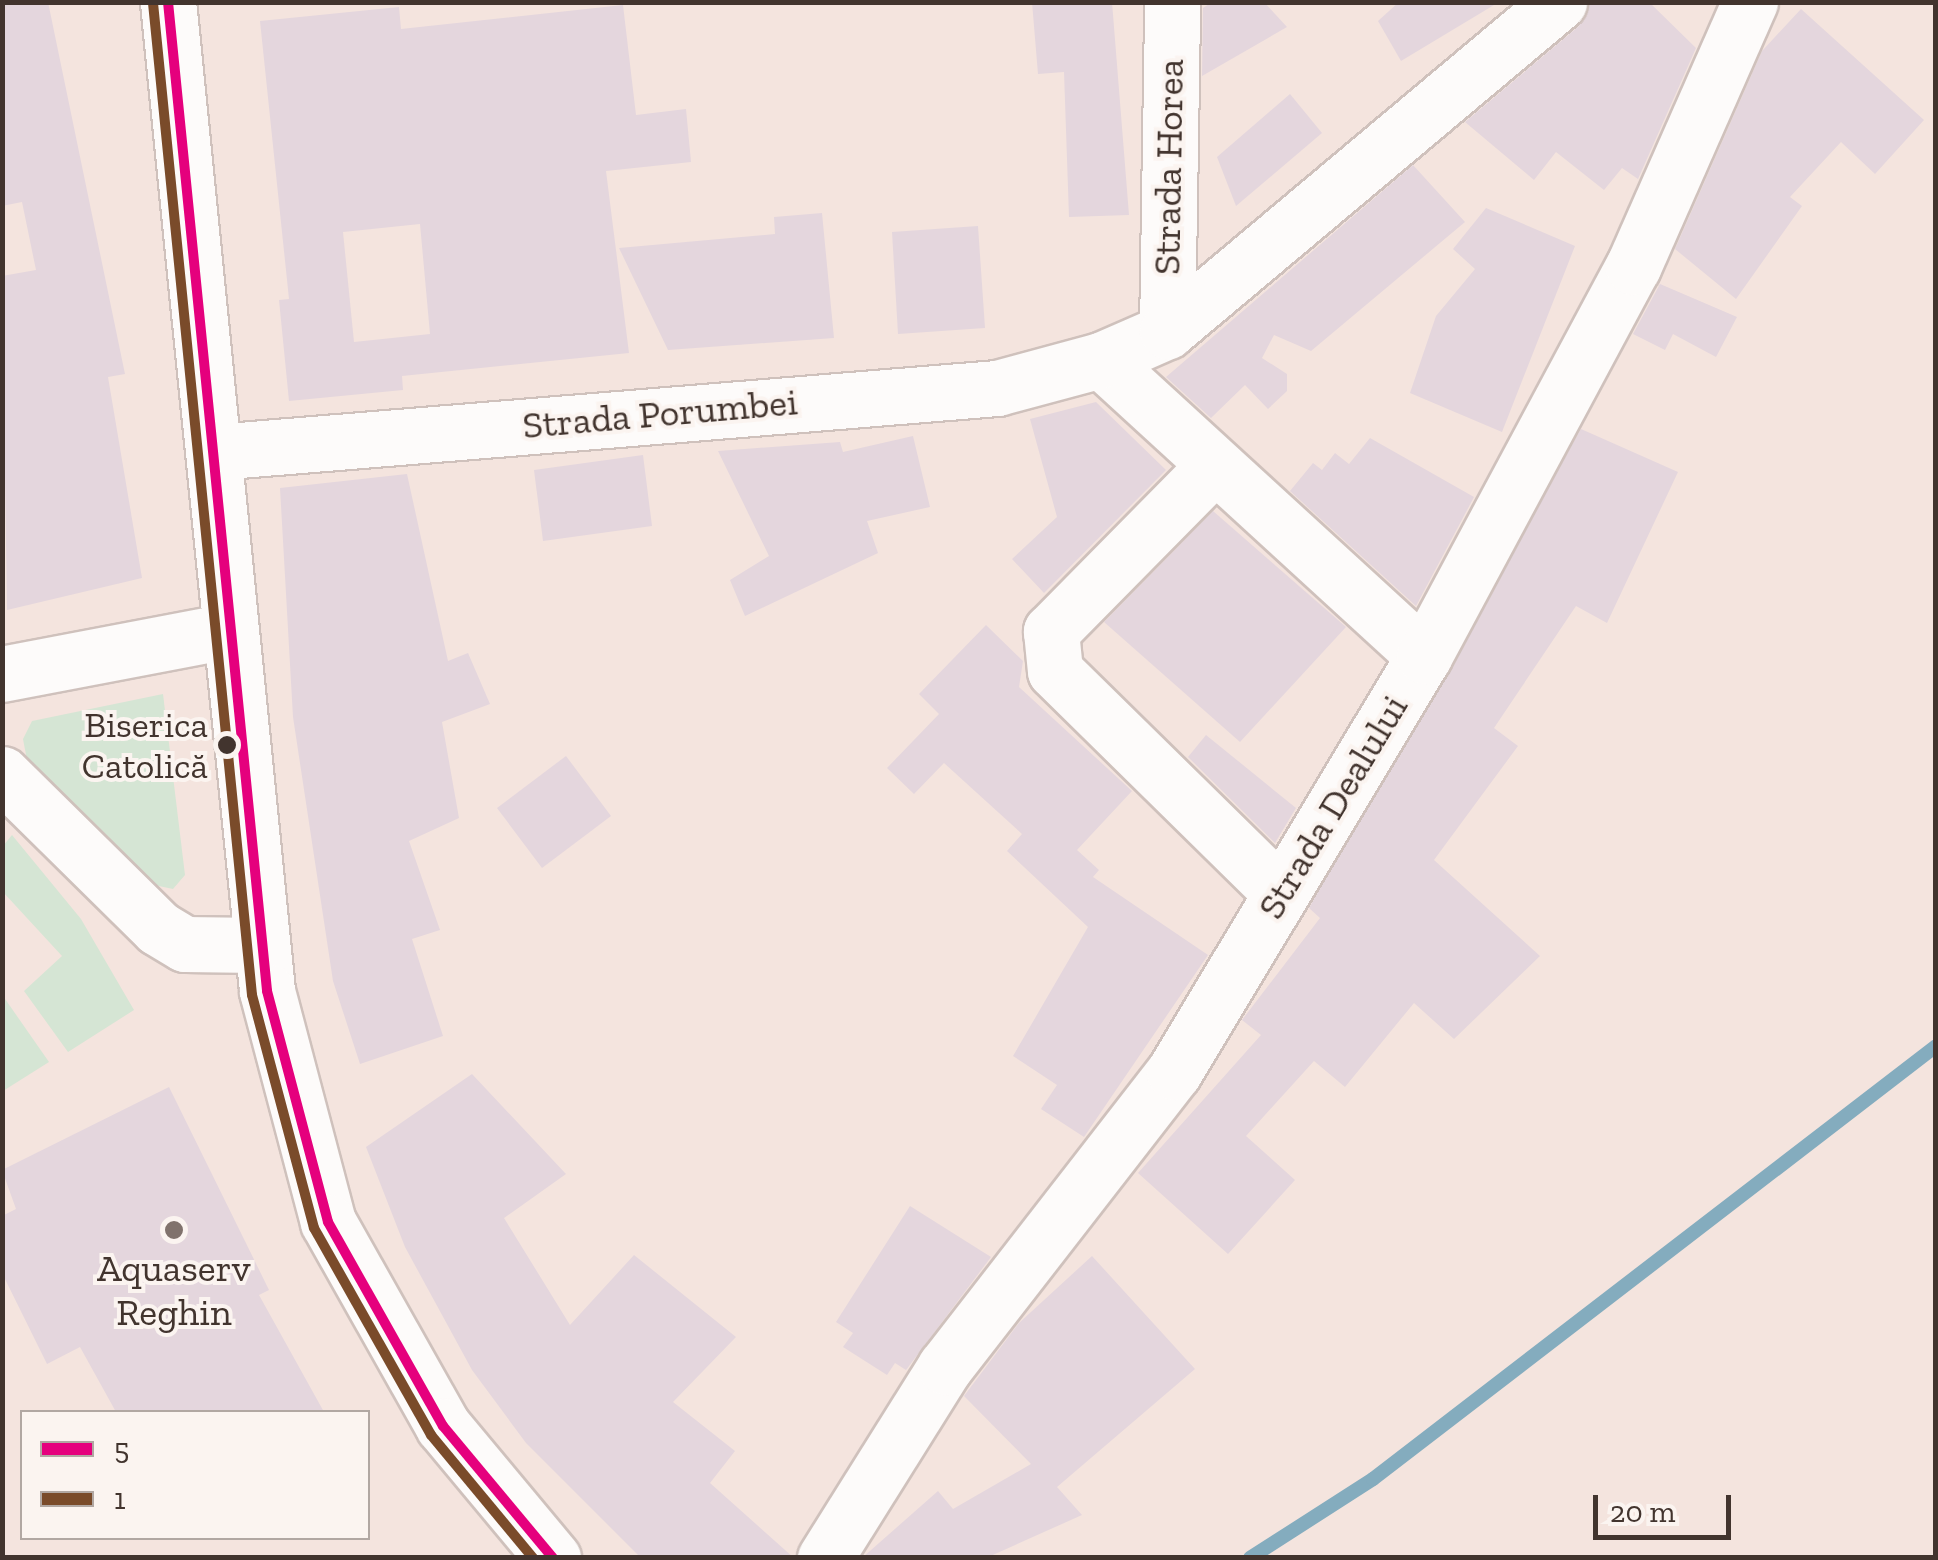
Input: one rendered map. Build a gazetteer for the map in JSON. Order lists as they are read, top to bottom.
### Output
{
  "streets": {
    "main road": ["Strada Horea", "Strada Porumbei", "Strada Dealului"]
  },
  "crossings": [
    ["Strada Horea", "Strada Porumbei"]
  ],
  "places": ["Biserica Catolică", "Aquaserv Reghin"],
  "lines": ["transit line 5", "transit line 1"],
  "legend": ["5", "1"],
  "scale_bar": "20 m"
}
